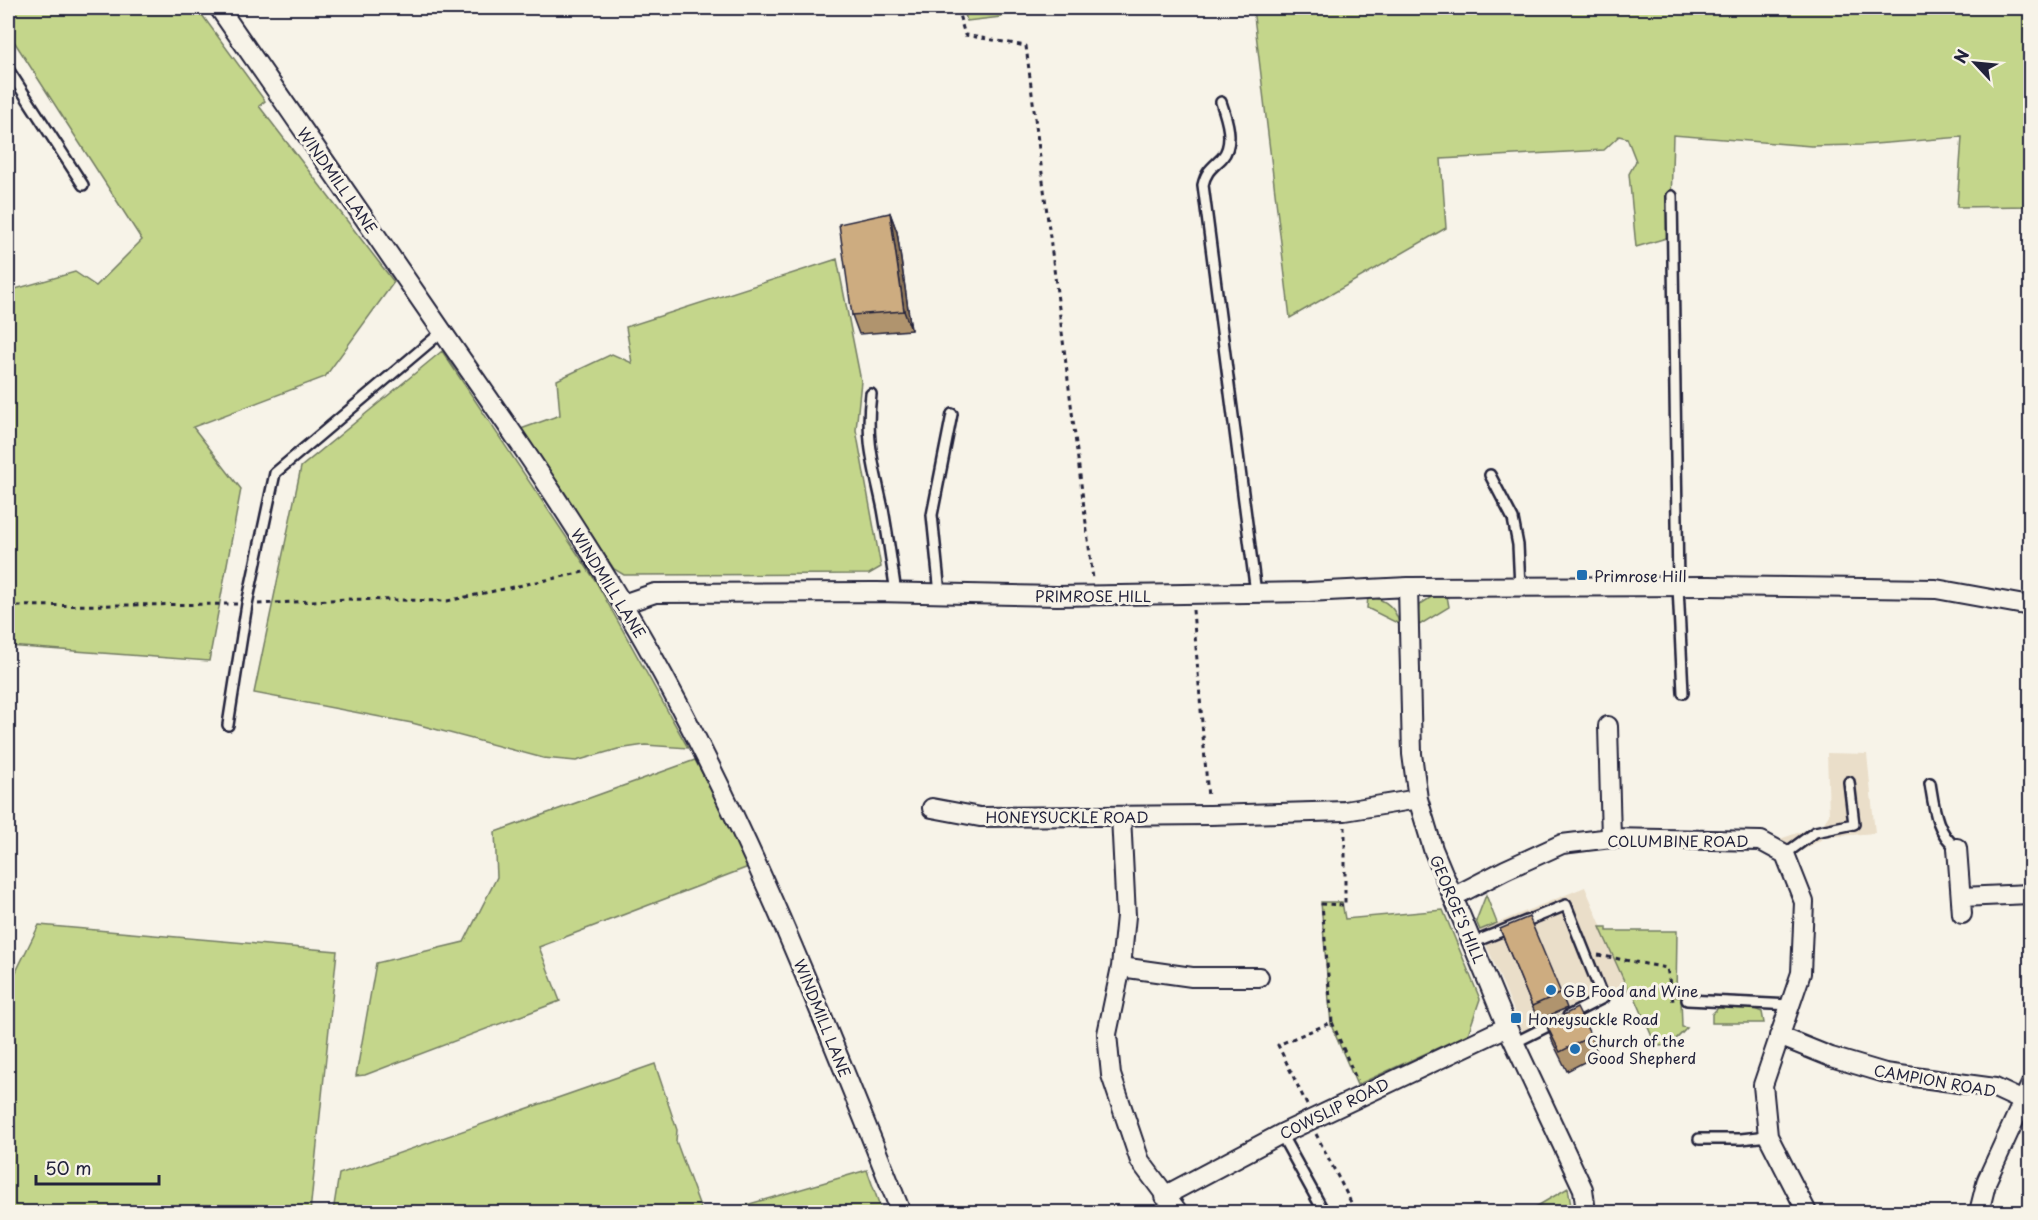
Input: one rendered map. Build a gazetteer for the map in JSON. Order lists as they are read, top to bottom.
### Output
{
  "streets": {
    "street": [
      "WINDMILL LANE",
      "PRIMROSE HILL",
      "HONEYSUCKLE ROAD",
      "COLUMBINE ROAD",
      "GEORGE'S HILL",
      "CAMPION ROAD",
      "COWSLIP ROAD"
    ]
  },
  "crossings": [
    ["WINDMILL LANE", "PRIMROSE HILL"],
    ["PRIMROSE HILL", "GEORGE'S HILL"],
    ["HONEYSUCKLE ROAD", "GEORGE'S HILL"],
    ["COLUMBINE ROAD", "GEORGE'S HILL"],
    ["GEORGE'S HILL", "COWSLIP ROAD"]
  ],
  "places": {
    "transit": ["Primrose Hill", "Honeysuckle Road"],
    "other": ["GB Food and Wine", "Church of the Good Shepherd"]
  },
  "scale_bar": "50 m",
  "north": "top left"
}
